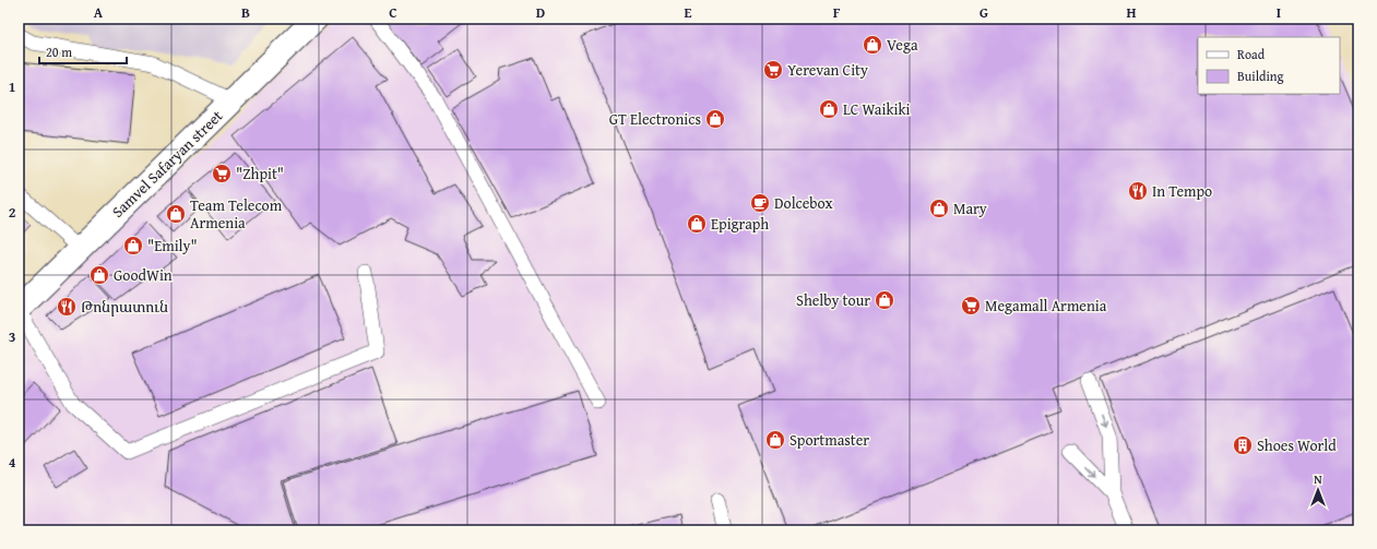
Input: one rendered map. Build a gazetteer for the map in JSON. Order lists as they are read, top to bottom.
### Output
{
  "streets": {
    "main road": ["Samvel Safaryan street"]
  },
  "places": {
    "shop": [
      "Vega",
      "LC Waikiki",
      "GT Electronics",
      "Mary",
      "Team Telecom Armenia",
      "Epigraph",
      "\"Emily\"",
      "GoodWin",
      "Shelby tour",
      "Sportmaster"
    ],
    "supermarket": ["Yerevan City", "\"Zhpit\"", "Megamall Armenia"],
    "restaurant": ["In Tempo", "Թոնրատուն"],
    "cafe": ["Dolcebox"],
    "building": ["Shoes World"]
  },
  "legend": ["Road", "Building"],
  "scale_bar": "20 m",
  "north": "top",
  "grid": {
    "columns": [
      "A",
      "B",
      "C",
      "D",
      "E",
      "F",
      "G",
      "H",
      "I"
    ],
    "rows": [
      "1",
      "2",
      "3",
      "4"
    ]
  }
}
